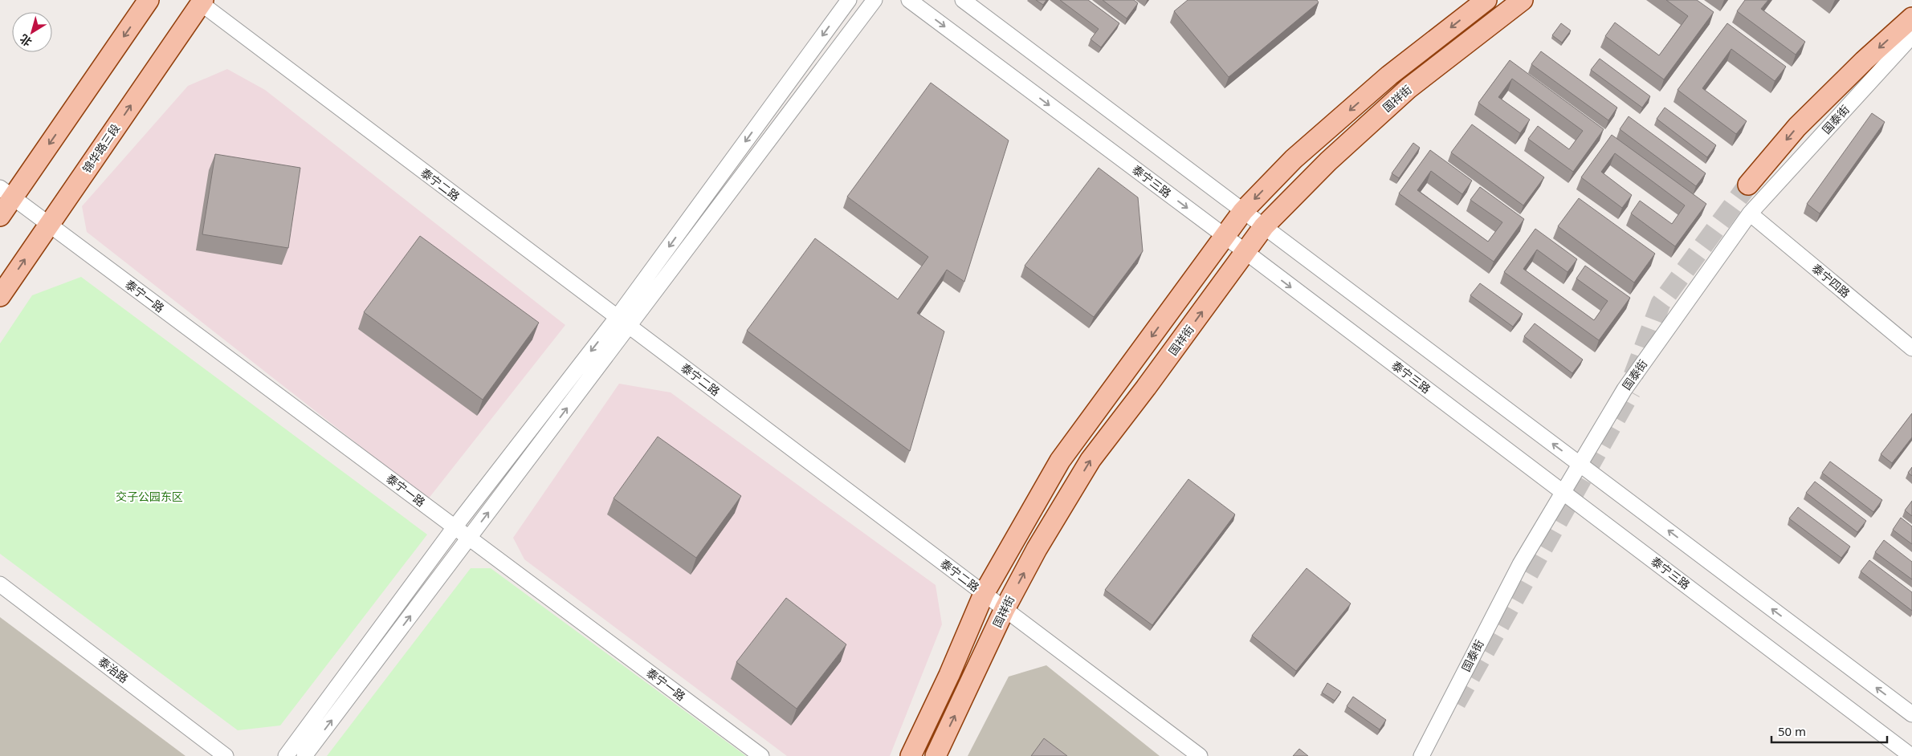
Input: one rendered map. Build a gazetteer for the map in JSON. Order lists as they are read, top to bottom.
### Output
{
  "streets": {
    "main road": ["国祥街", "锦华路三段"],
    "street": [
      "国泰街",
      "泰宁三路",
      "泰宁二路",
      "泰宁四路",
      "泰宁一路",
      "泰治路"
    ]
  },
  "crossings": [
    ["国祥街", "泰宁三路"],
    ["国祥街", "泰宁二路"],
    ["国泰街", "泰宁三路"],
    ["国泰街", "泰宁四路"],
    ["锦华路三段", "泰宁二路"],
    ["锦华路三段", "泰宁一路"]
  ],
  "parks": ["交子公园东区"],
  "scale_bar": "50 m",
  "north": "bottom left"
}
